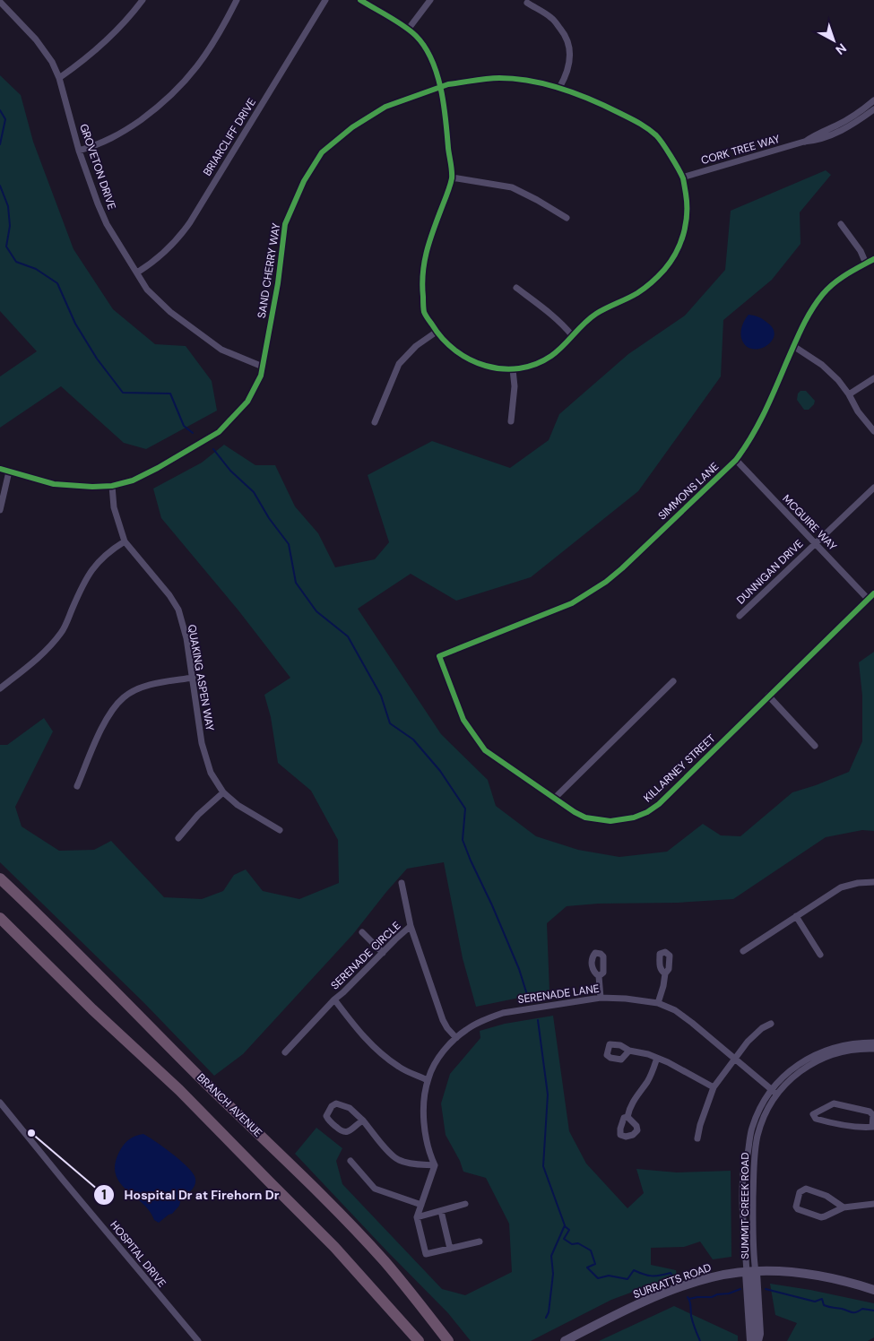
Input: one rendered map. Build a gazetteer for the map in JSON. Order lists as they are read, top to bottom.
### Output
{
  "streets": {
    "highway": ["BRANCH AVENUE"],
    "main road": ["SURRATTS ROAD"],
    "street": [
      "BRIARCLIFF DRIVE",
      "CORK TREE WAY",
      "GROVETON DRIVE",
      "SAND CHERRY WAY",
      "SIMMONS LANE",
      "MCGUIRE WAY",
      "DUNNIGAN DRIVE",
      "QUAKING ASPEN WAY",
      "KILLARNEY STREET",
      "SERENADE CIRCLE",
      "SERENADE LANE",
      "SUMMIT CREEK ROAD",
      "HOSPITAL DRIVE"
    ]
  },
  "crossings": [
    ["BRIARCLIFF DRIVE", "GROVETON DRIVE"],
    ["CORK TREE WAY", "SAND CHERRY WAY"],
    ["GROVETON DRIVE", "SAND CHERRY WAY"],
    ["SAND CHERRY WAY", "QUAKING ASPEN WAY"],
    ["SIMMONS LANE", "MCGUIRE WAY"],
    ["SIMMONS LANE", "KILLARNEY STREET"],
    ["MCGUIRE WAY", "DUNNIGAN DRIVE"],
    ["MCGUIRE WAY", "KILLARNEY STREET"],
    ["SERENADE CIRCLE", "SERENADE LANE"],
    ["SERENADE LANE", "SUMMIT CREEK ROAD"],
    ["SUMMIT CREEK ROAD", "SURRATTS ROAD"]
  ],
  "places": ["Hospital Dr at Firehorn Dr"],
  "north": "bottom right"
}
